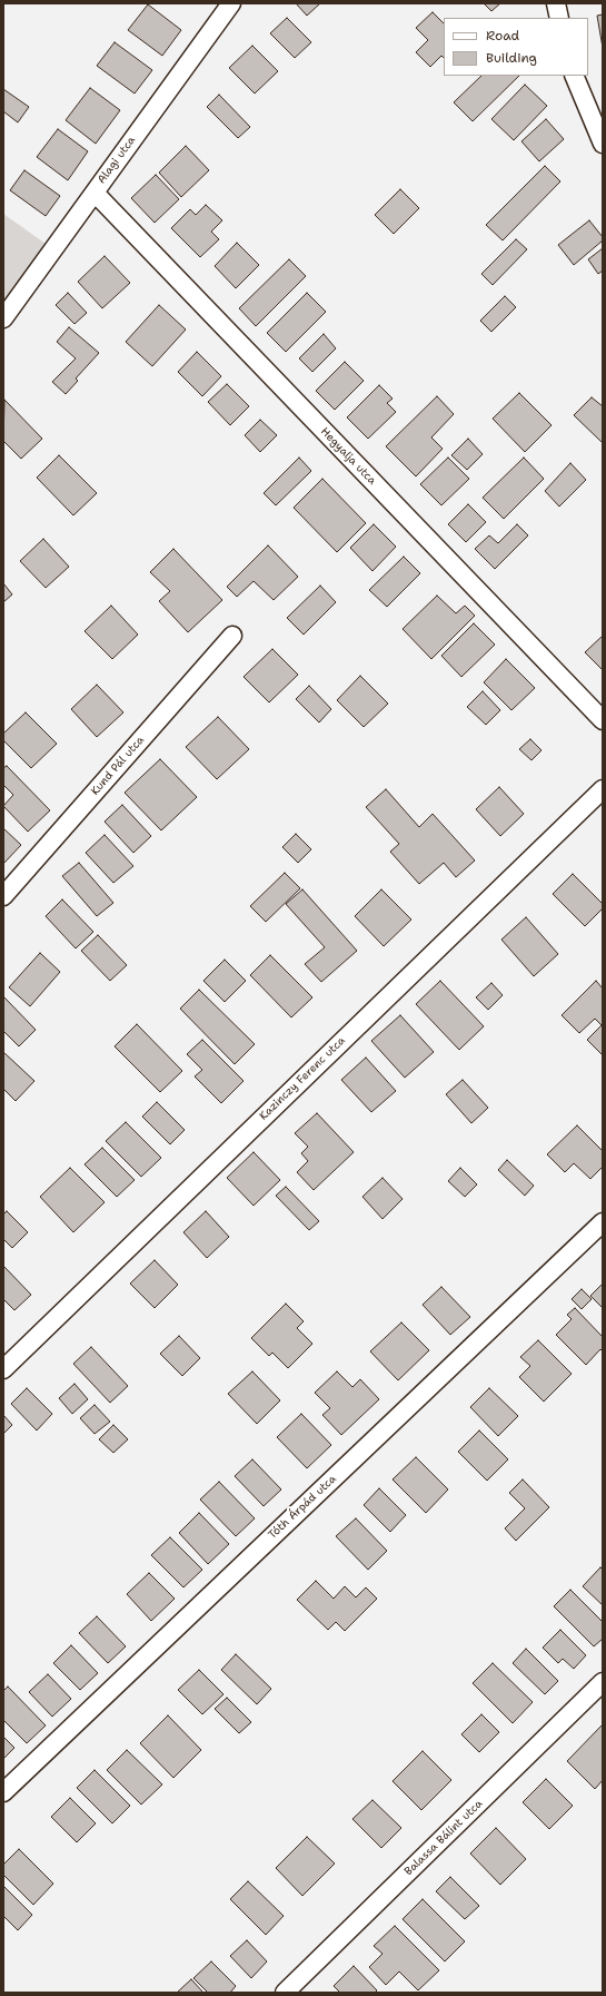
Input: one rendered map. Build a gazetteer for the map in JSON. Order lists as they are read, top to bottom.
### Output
{
  "streets": {
    "street": [
      "Alagi utca",
      "Hegyalja utca",
      "Kund Pál utca",
      "Kazinczy Ferenc utca",
      "Tóth Árpád utca",
      "Balassa Bálint utca"
    ]
  },
  "crossings": [
    ["Alagi utca", "Hegyalja utca"]
  ],
  "legend": ["Road", "Building"]
}
